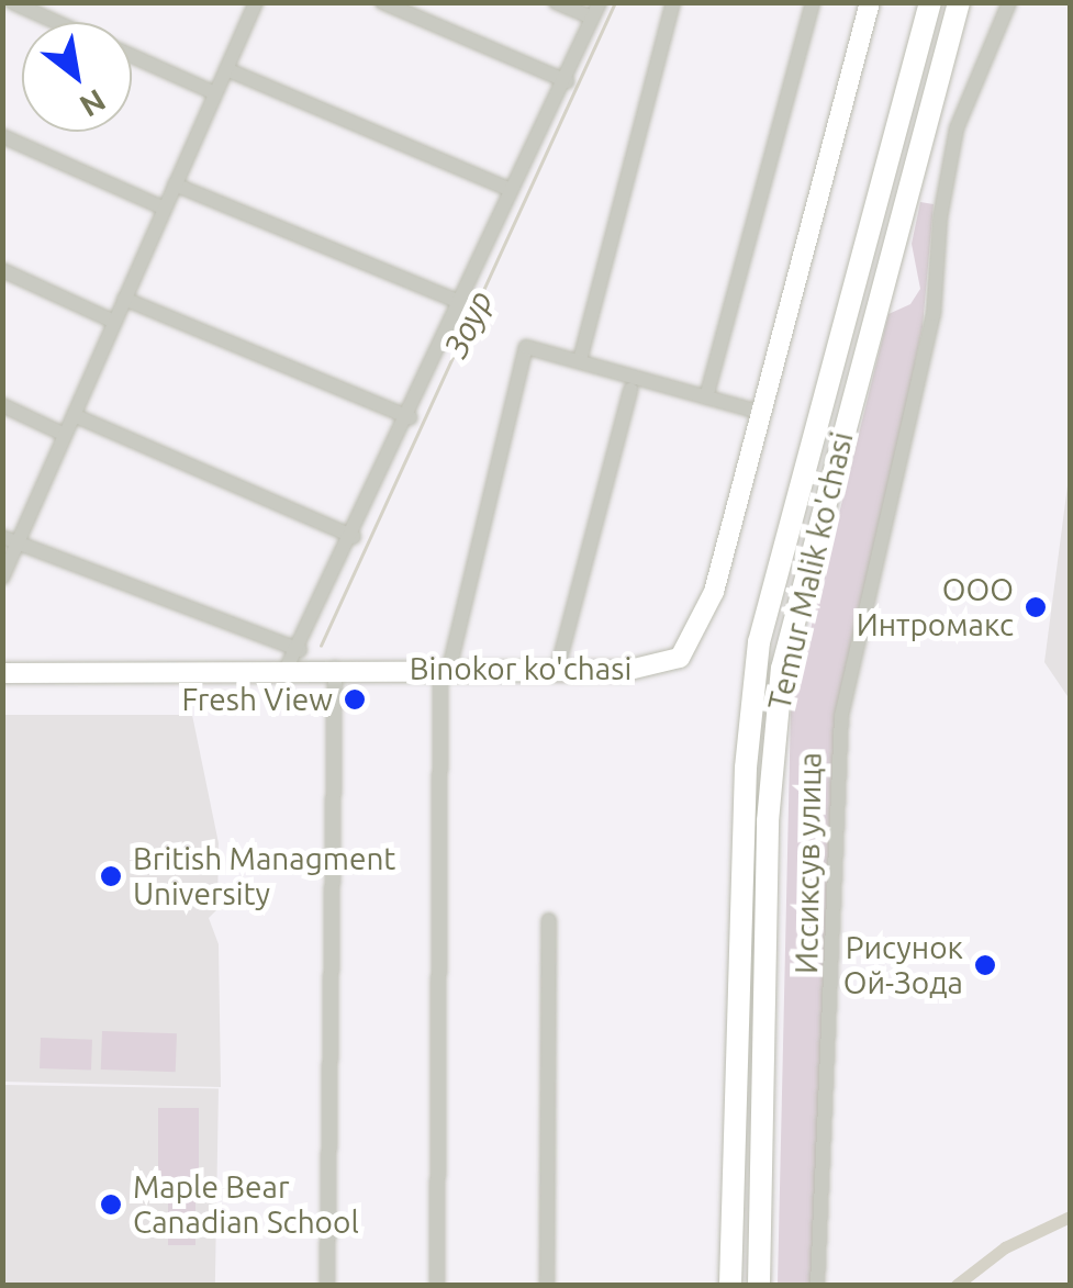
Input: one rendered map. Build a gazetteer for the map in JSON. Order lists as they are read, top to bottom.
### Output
{
  "streets": {
    "highway": ["Temur Malik ko'chasi"],
    "main road": ["Binokor ko'chasi"],
    "street": ["Иссиксув улица"]
  },
  "water": ["Зоур"],
  "places": [
    "ООО Интромакс",
    "Fresh View",
    "British Managment University",
    "Рисунок Ой-Зода",
    "Maple Bear Canadian School"
  ],
  "north": "bottom right"
}
